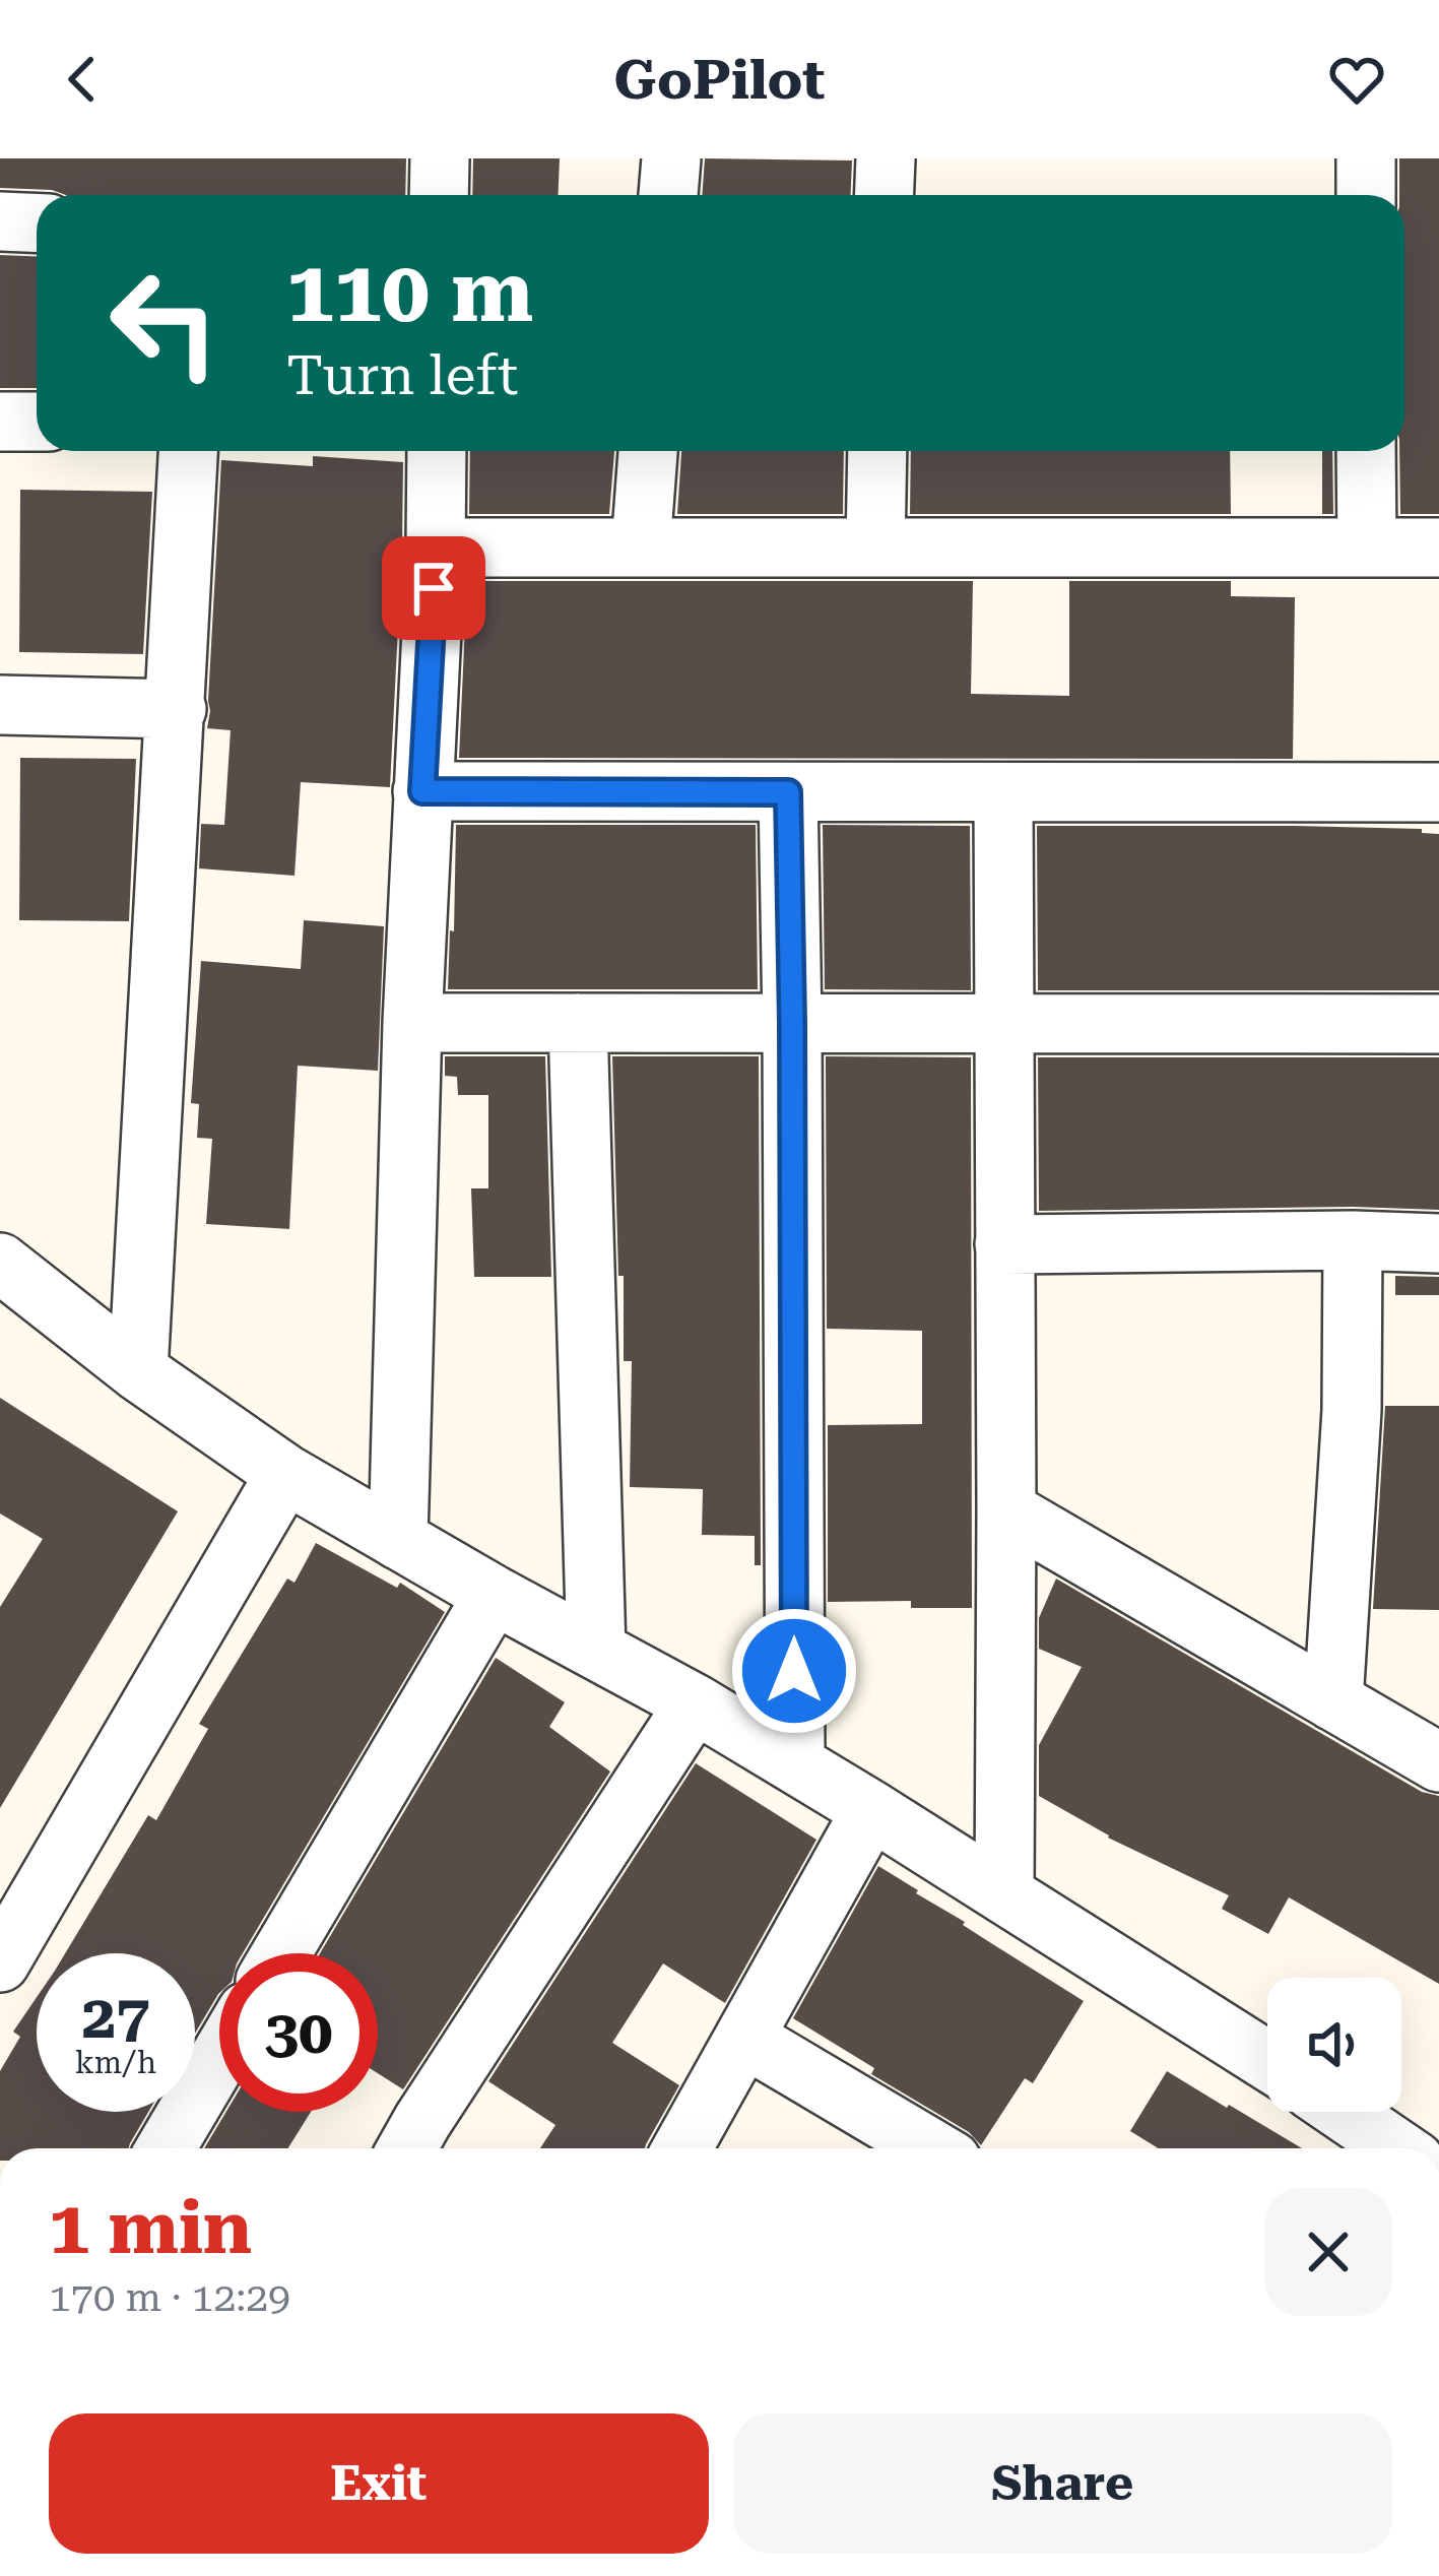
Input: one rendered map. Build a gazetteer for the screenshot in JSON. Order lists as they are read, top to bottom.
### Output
{
  "page": {
    "header": "GoPilot",
    "turn": ["110 m", "Turn left"],
    "speed": "27 km/h",
    "limit": "30",
    "heading": ["1 min", "170 m · 12:29"],
    "buttons": ["Exit", "Share"]
  }
}
